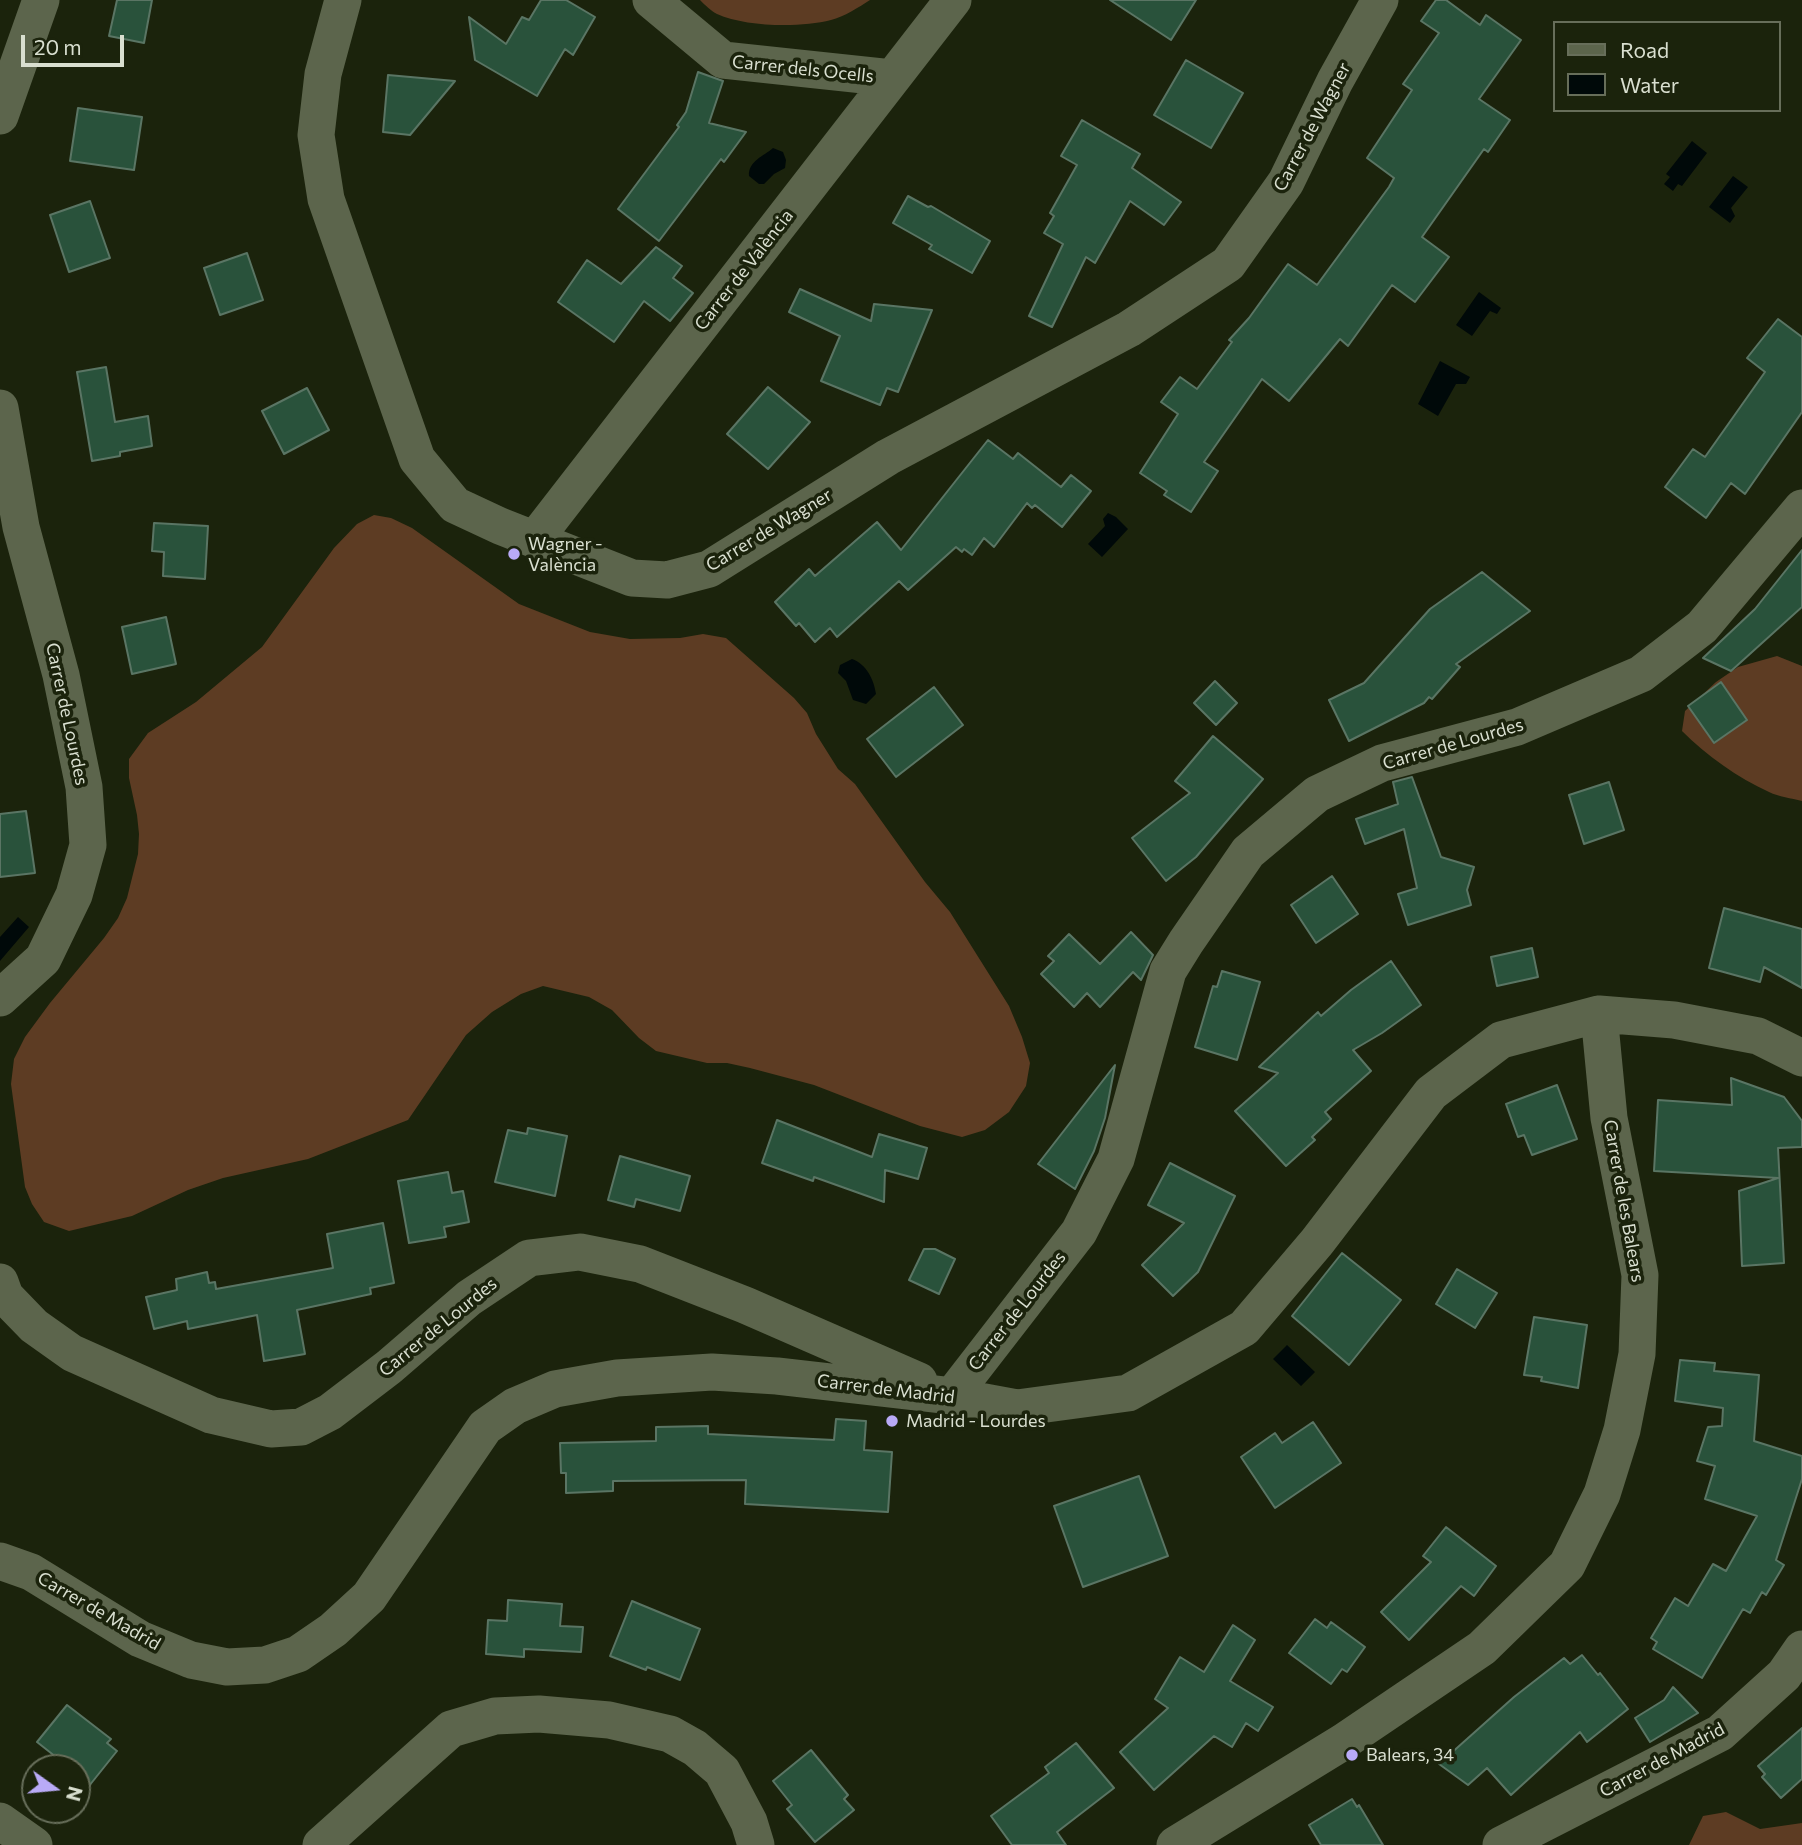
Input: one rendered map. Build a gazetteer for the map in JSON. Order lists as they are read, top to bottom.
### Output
{
  "streets": {
    "street": [
      "Carrer dels Ocells",
      "Carrer de Wagner",
      "Carrer de València",
      "Carrer de Lourdes",
      "Carrer de les Balears",
      "Carrer de Madrid"
    ]
  },
  "crossings": [
    ["Carrer dels Ocells", "Carrer de València"],
    ["Carrer de Wagner", "Carrer de València"],
    ["Carrer de Lourdes", "Carrer de Madrid"],
    ["Carrer de les Balears", "Carrer de Madrid"]
  ],
  "places": ["Wagner - València", "Madrid - Lourdes", "Balears, 34"],
  "legend": ["Road", "Water"],
  "scale_bar": "20 m",
  "north": "right"
}
